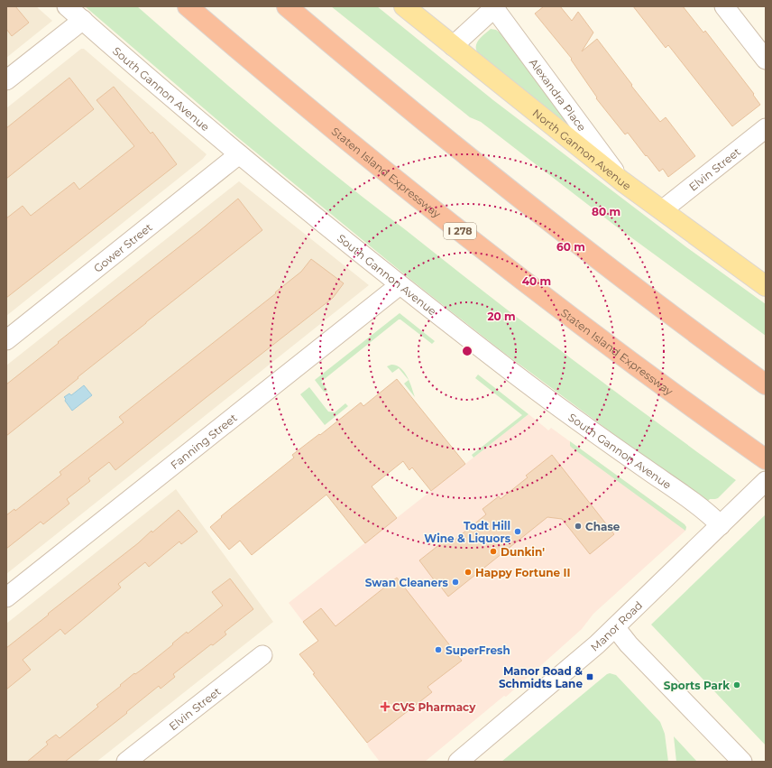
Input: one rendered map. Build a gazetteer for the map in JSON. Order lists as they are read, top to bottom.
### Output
{
  "streets": {
    "highway": ["Staten Island Expressway", "I 278"],
    "main road": ["North Gannon Avenue"],
    "street": [
      "South Gannon Avenue",
      "Alexandra Place",
      "Elvin Street",
      "Gower Street",
      "Fanning Street",
      "Manor Road"
    ]
  },
  "crossings": [
    ["South Gannon Avenue", "Gower Street"],
    ["South Gannon Avenue", "Fanning Street"],
    ["South Gannon Avenue", "Manor Road"],
    ["Alexandra Place", "North Gannon Avenue"],
    ["North Gannon Avenue", "Elvin Street"]
  ],
  "places": {
    "other": [
      "Chase",
      "Todt Hill Wine & Liquors",
      "Dunkin'",
      "Happy Fortune II",
      "Swan Cleaners",
      "SuperFresh",
      "Sports Park"
    ],
    "transit": ["Manor Road & Schmidts Lane"],
    "health": ["CVS Pharmacy"]
  },
  "rings": [
    "80 m",
    "60 m",
    "40 m",
    "20 m"
  ]
}
